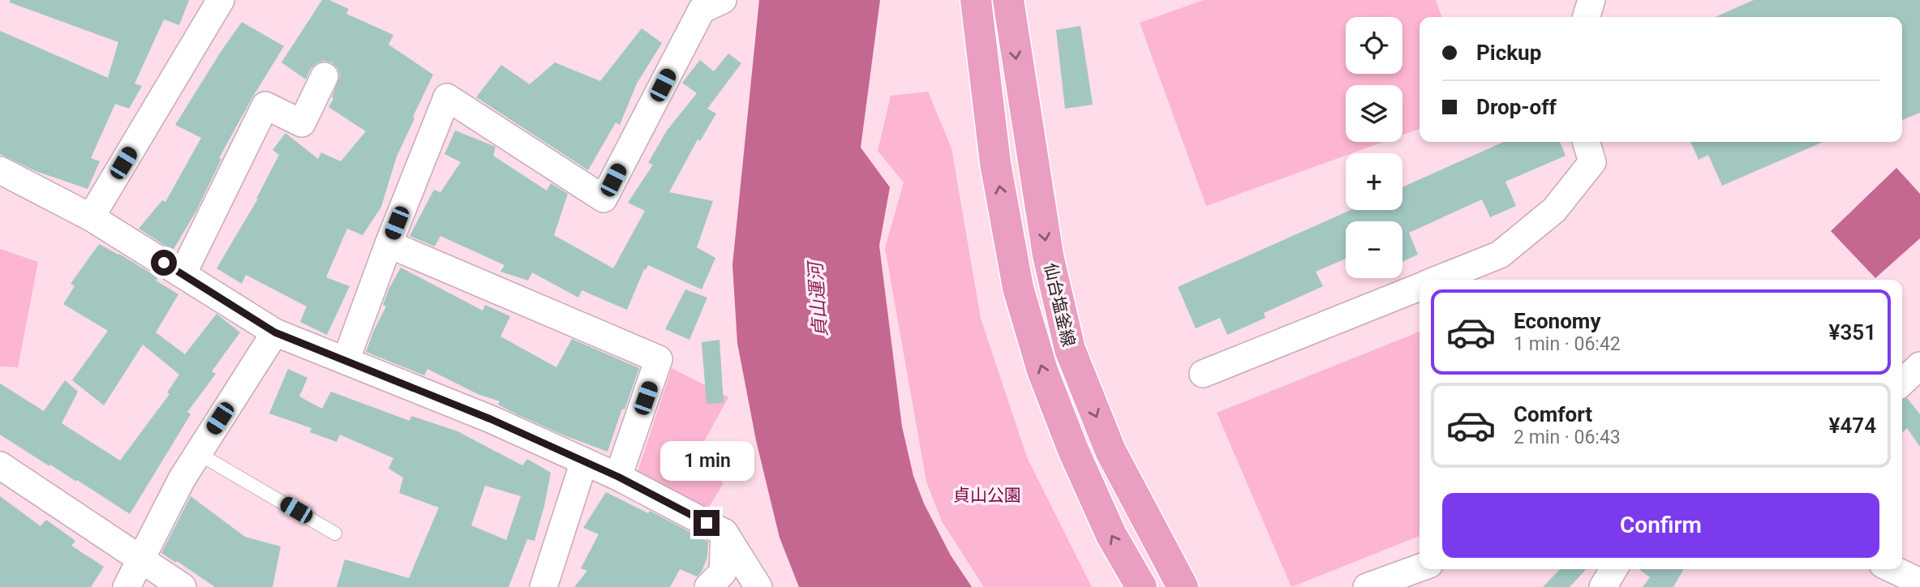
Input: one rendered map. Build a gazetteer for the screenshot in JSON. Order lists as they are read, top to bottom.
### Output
{
  "streets": {
    "main road": ["仙台塩釜線"]
  },
  "water": ["貞山運河"],
  "parks": ["貞山公園"],
  "page": {
    "map_buttons": ["+", "−"],
    "banner": ["Pickup", "Drop-off"],
    "list": [
      {
        "name": "Economy",
        "note": "1 min · 06:42",
        "value": "¥351"
      },
      {
        "name": "Comfort",
        "note": "2 min · 06:43",
        "value": "¥474"
      }
    ],
    "bubble": "1 min",
    "buttons": "Confirm"
  }
}
